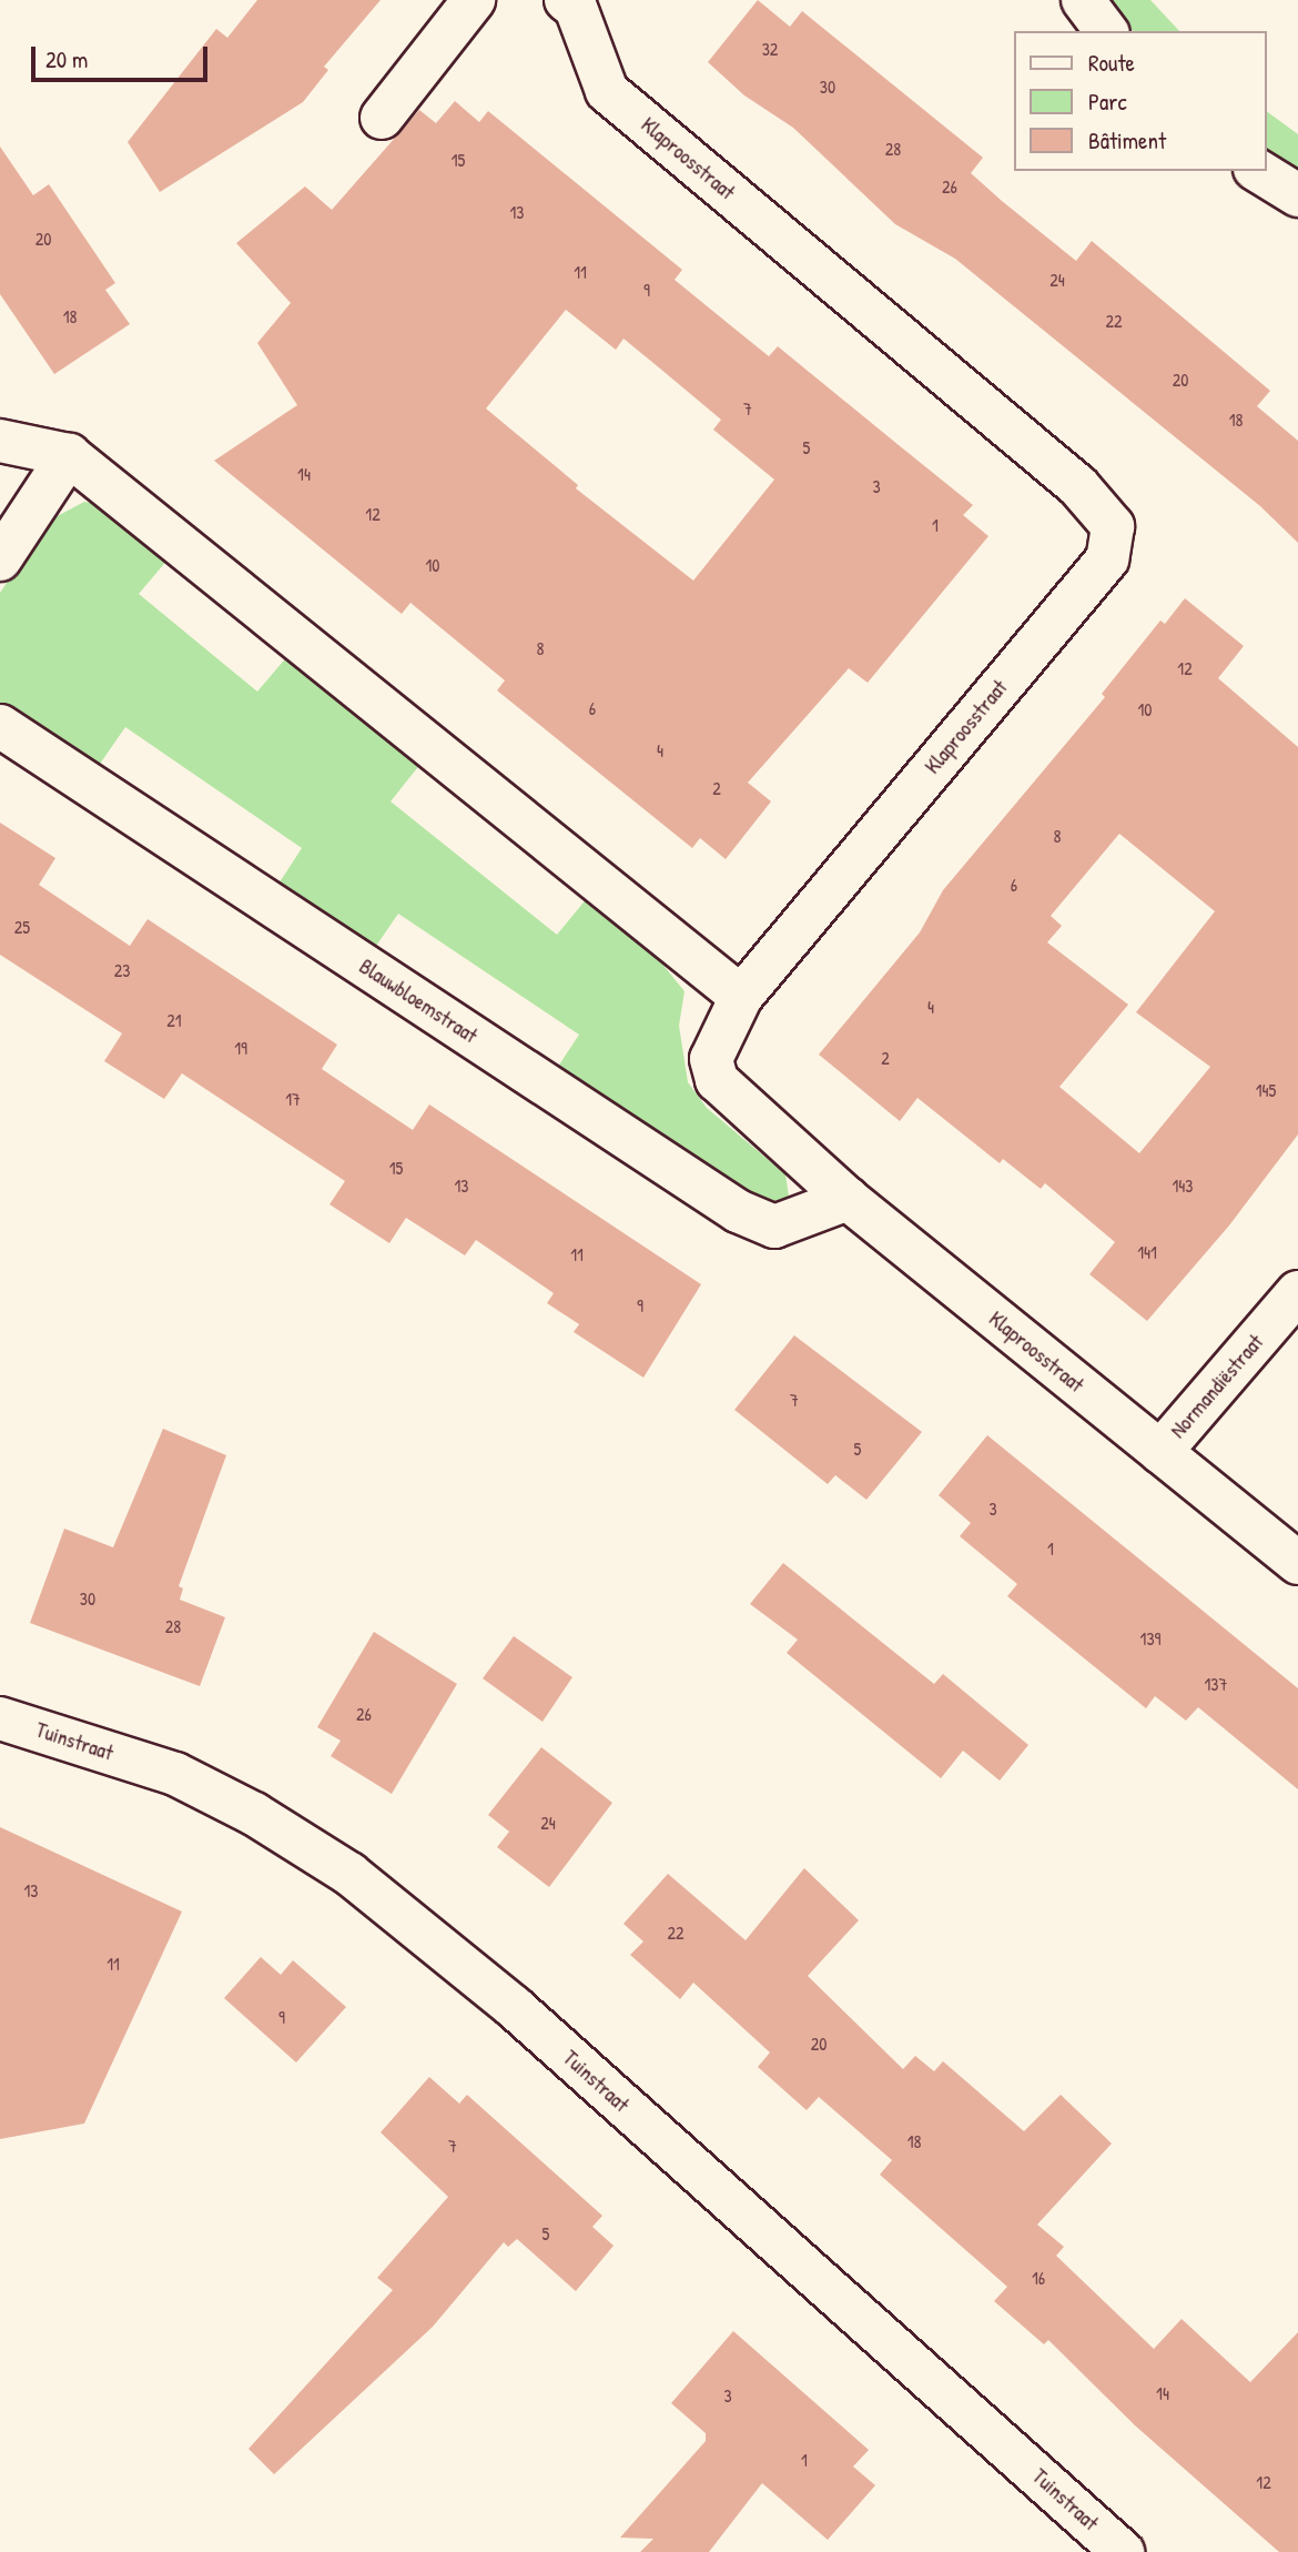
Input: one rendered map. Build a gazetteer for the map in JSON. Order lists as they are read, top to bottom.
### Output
{
  "streets": {
    "street": [
      "Klaproosstraat",
      "Blauwbloemstraat",
      "Normandiëstraat",
      "Tuinstraat"
    ]
  },
  "crossings": [
    ["Klaproosstraat", "Blauwbloemstraat"],
    ["Klaproosstraat", "Normandiëstraat"]
  ],
  "house_numbers": [
    "32",
    "30",
    "28",
    "15",
    "26",
    "13",
    "20",
    "11",
    "24",
    "9",
    "18",
    "22",
    "20",
    "7",
    "18",
    "5",
    "14",
    "3",
    "12",
    "1",
    "10",
    "8",
    "12",
    "6",
    "10",
    "4",
    "2",
    "8",
    "6",
    "25",
    "23",
    "4",
    "21",
    "19",
    "2",
    "145",
    "17",
    "15",
    "13",
    "143",
    "141",
    "11",
    "9",
    "7",
    "5",
    "3",
    "1",
    "30",
    "28",
    "139",
    "137",
    "26",
    "24",
    "13",
    "22",
    "11",
    "9",
    "20",
    "18",
    "7",
    "5",
    "16",
    "14",
    "3",
    "1",
    "12"
  ],
  "legend": ["Route", "Parc", "Bâtiment"],
  "scale_bar": "20 m"
}
